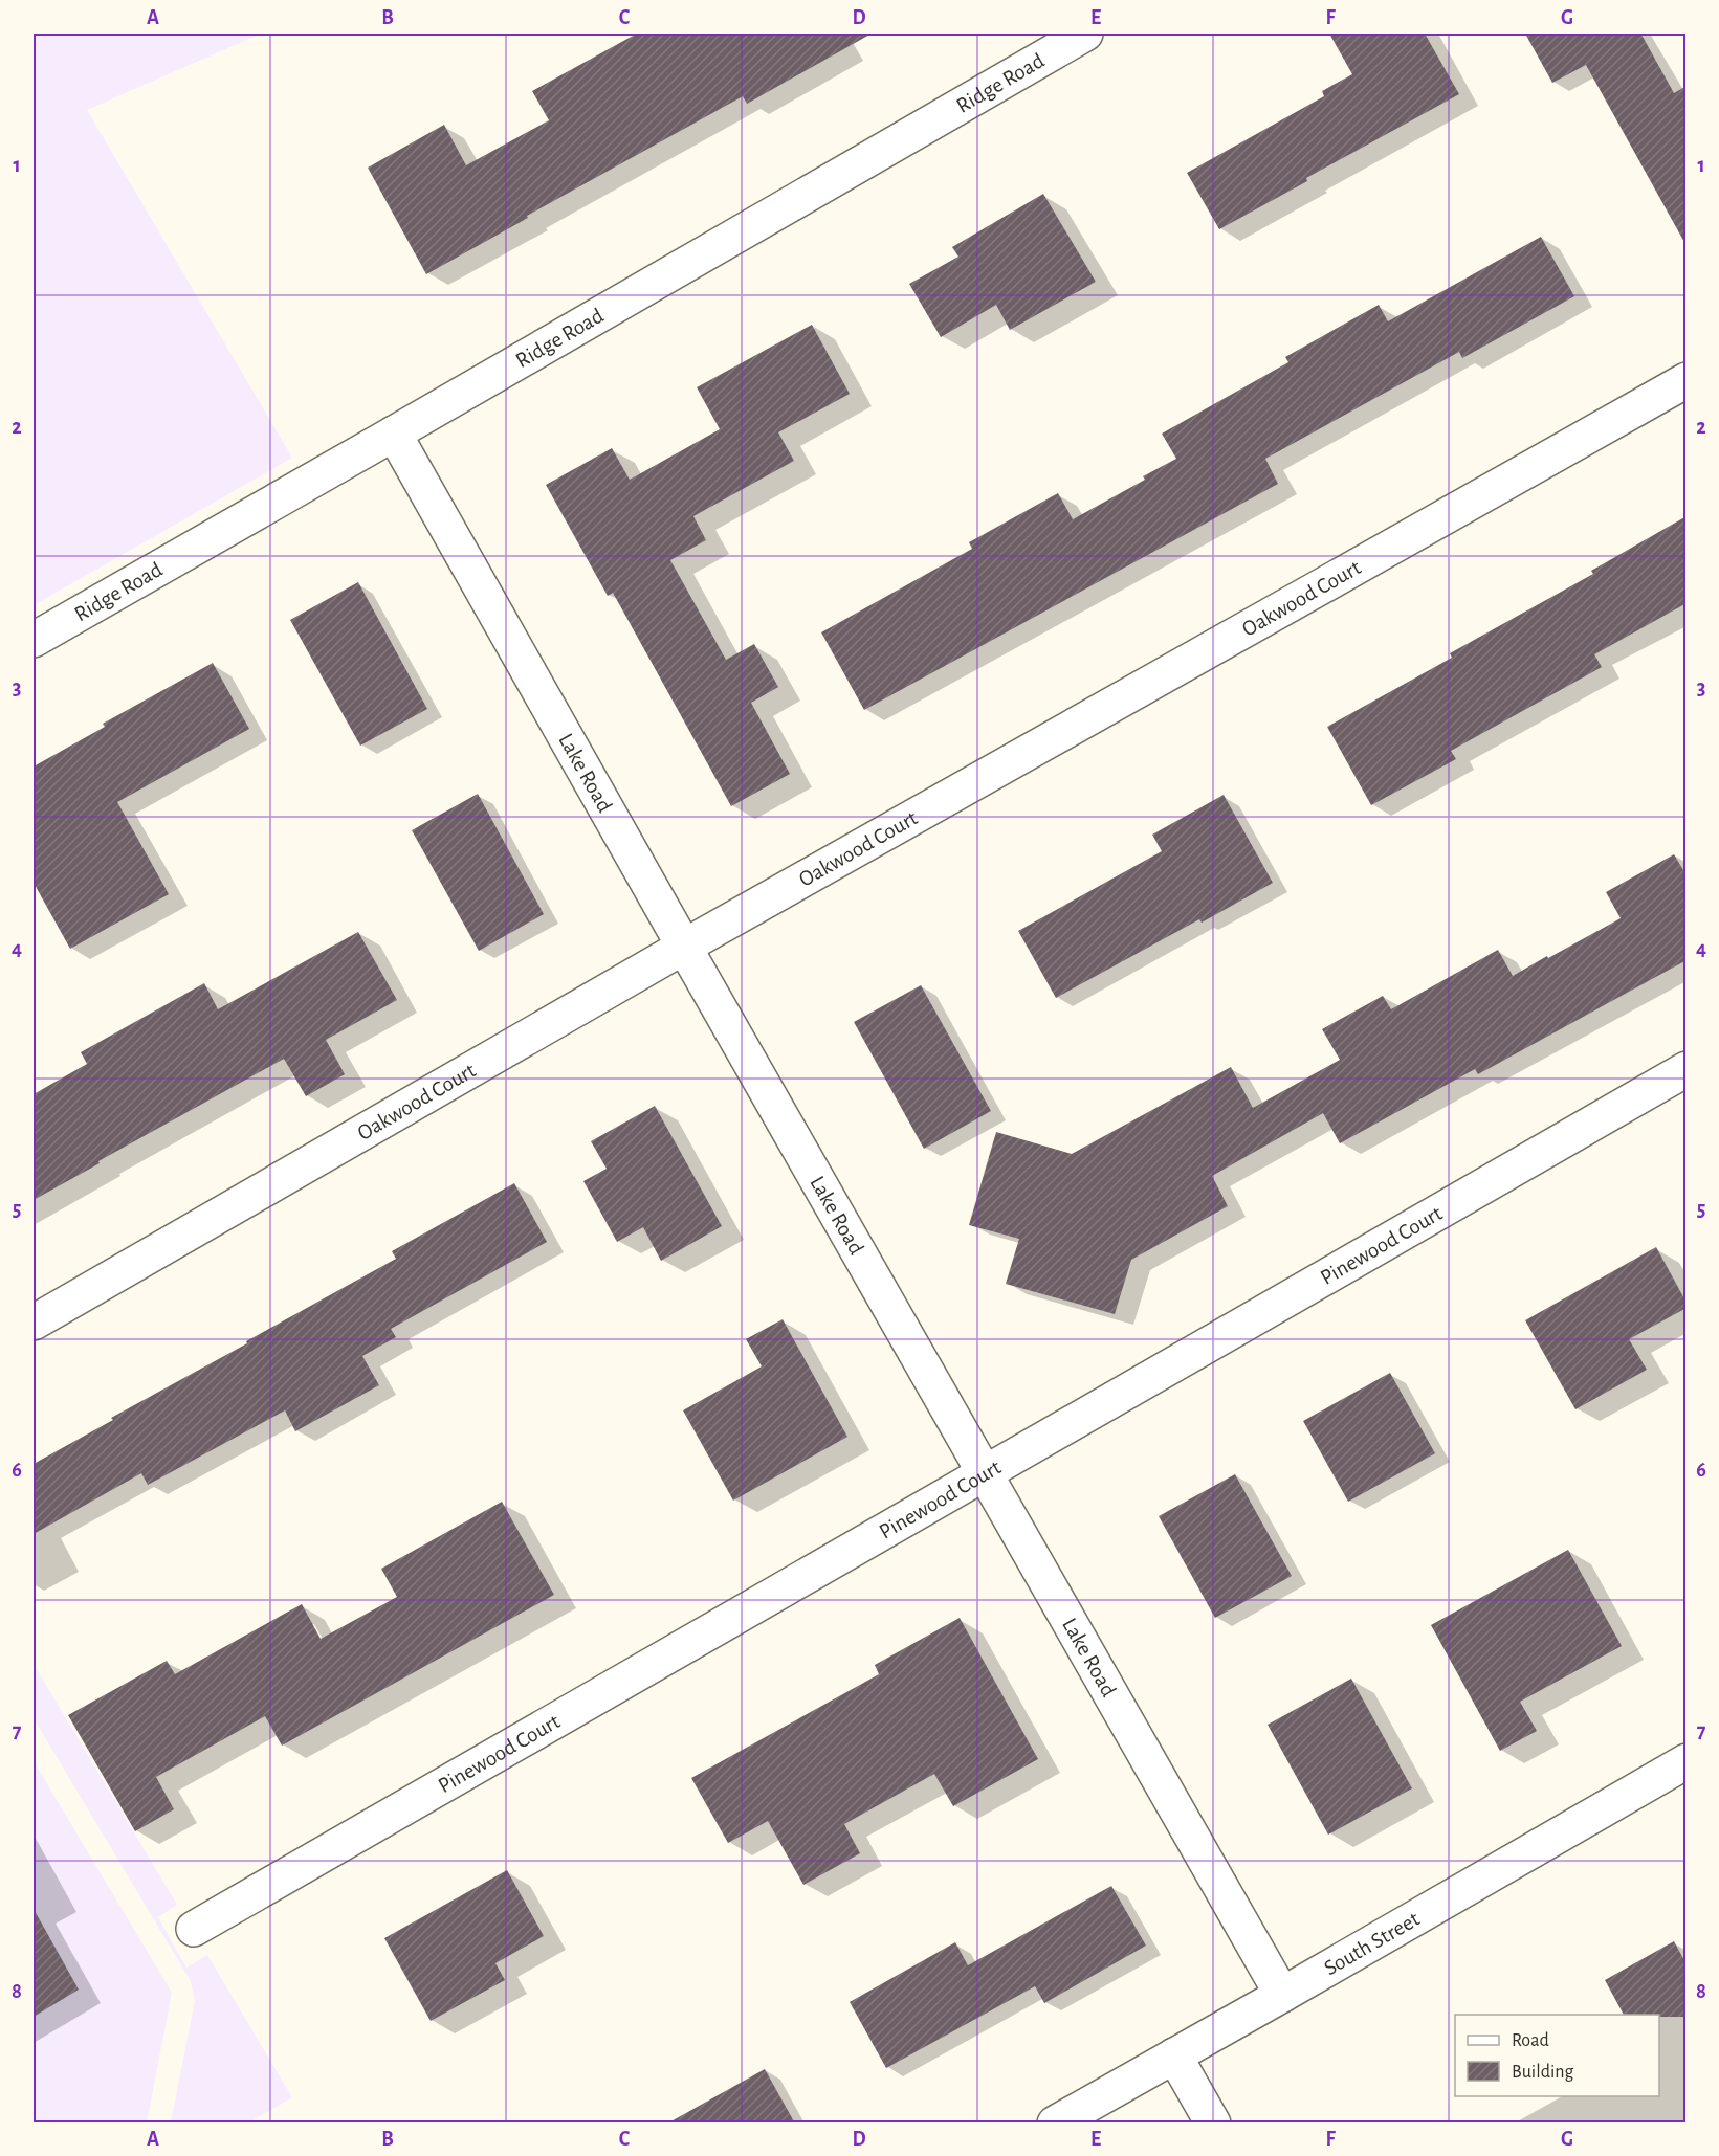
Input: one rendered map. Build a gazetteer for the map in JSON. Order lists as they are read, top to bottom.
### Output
{
  "streets": {
    "street": [
      "Ridge Road",
      "Oakwood Court",
      "Lake Road",
      "Pinewood Court",
      "South Street"
    ]
  },
  "crossings": [
    ["Ridge Road", "Lake Road"],
    ["Oakwood Court", "Lake Road"],
    ["Lake Road", "Pinewood Court"],
    ["Lake Road", "South Street"]
  ],
  "legend": ["Road", "Building"],
  "grid": {
    "columns": [
      "A",
      "B",
      "C",
      "D",
      "E",
      "F",
      "G"
    ],
    "rows": [
      "1",
      "2",
      "3",
      "4",
      "5",
      "6",
      "7",
      "8"
    ]
  }
}
